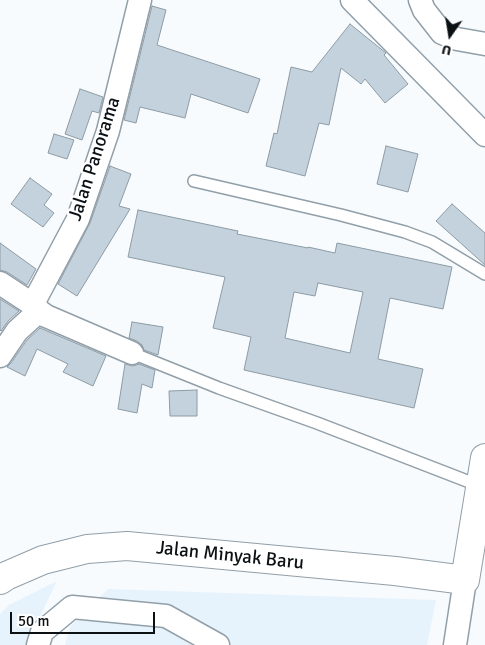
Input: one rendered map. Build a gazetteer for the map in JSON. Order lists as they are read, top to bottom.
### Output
{
  "streets": {
    "main road": ["Jalan Minyak Baru"],
    "street": ["Jalan Panorama"]
  },
  "scale_bar": "50 m",
  "north": "bottom"
}
